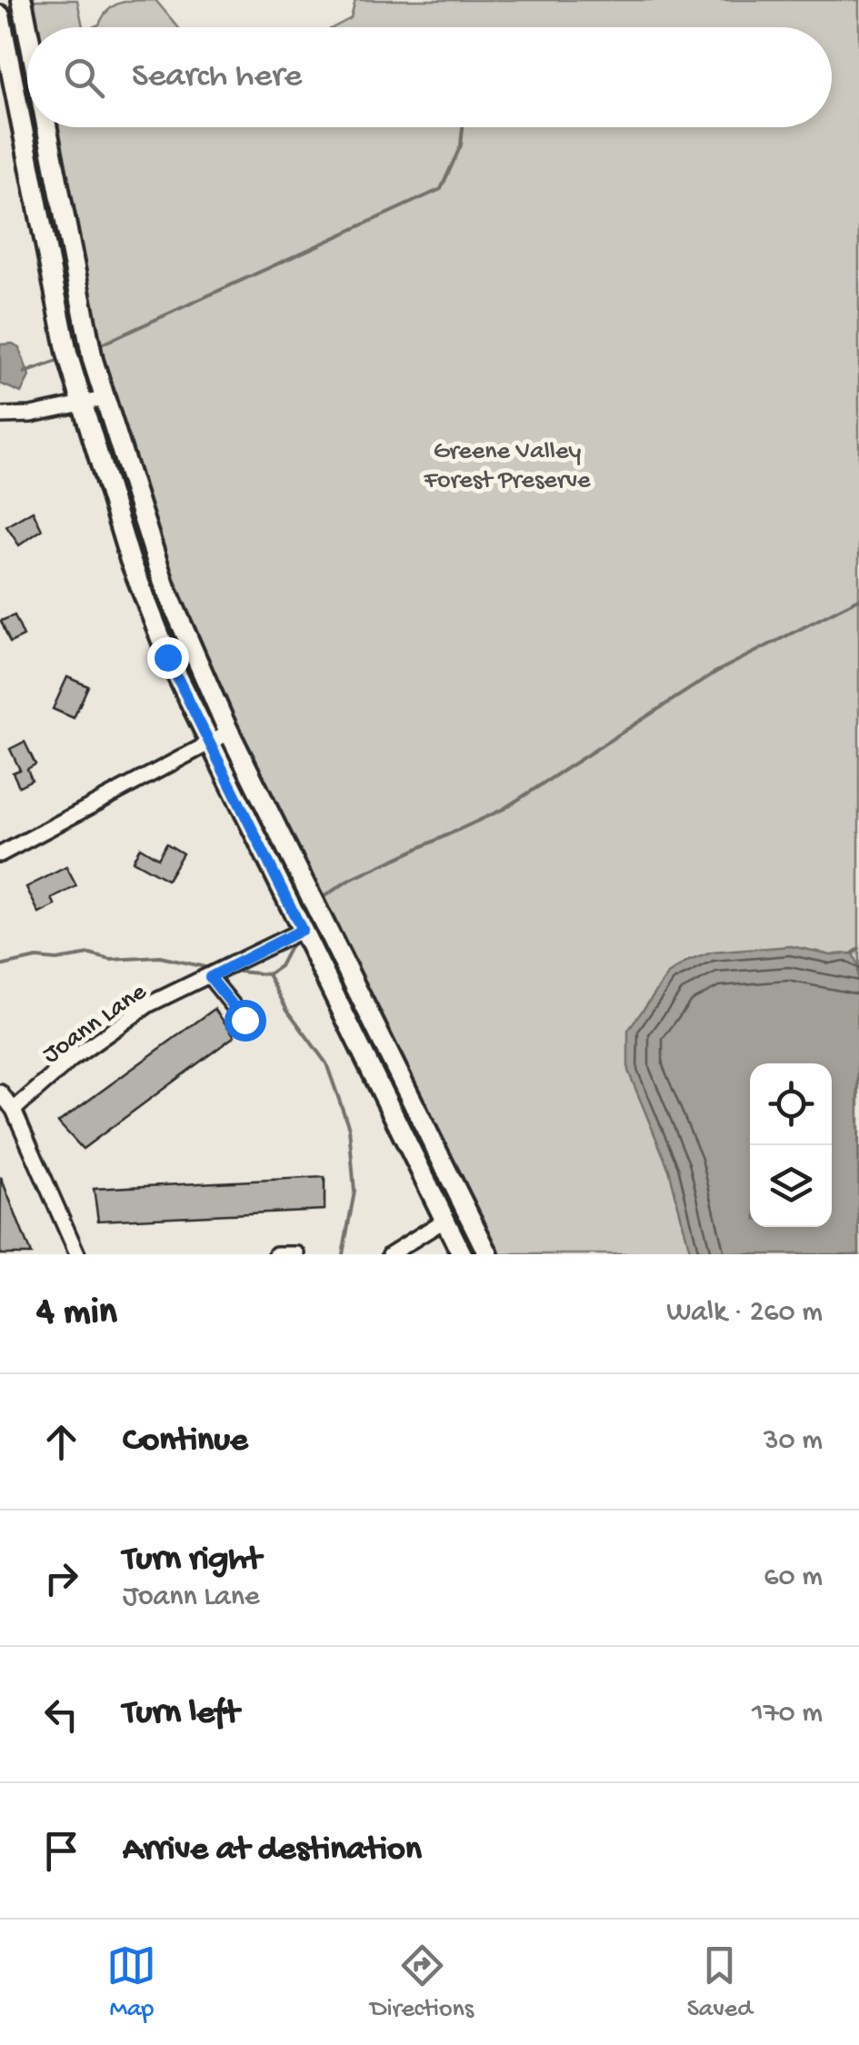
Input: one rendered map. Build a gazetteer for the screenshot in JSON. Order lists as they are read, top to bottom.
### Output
{
  "streets": {
    "street": ["Joann Lane"]
  },
  "parks": ["Greene Valley Forest Preserve"],
  "page": {
    "search": "Search here",
    "heading": ["4 min", "Walk · 260 m"],
    "list": [
      ["Continue", "30 m"],
      ["Turn right", "Joann Lane", "60 m"],
      ["Turn left", "170 m"],
      "Arrive at destination"
    ],
    "nav": ["Map", "Directions", "Saved"]
  }
}
